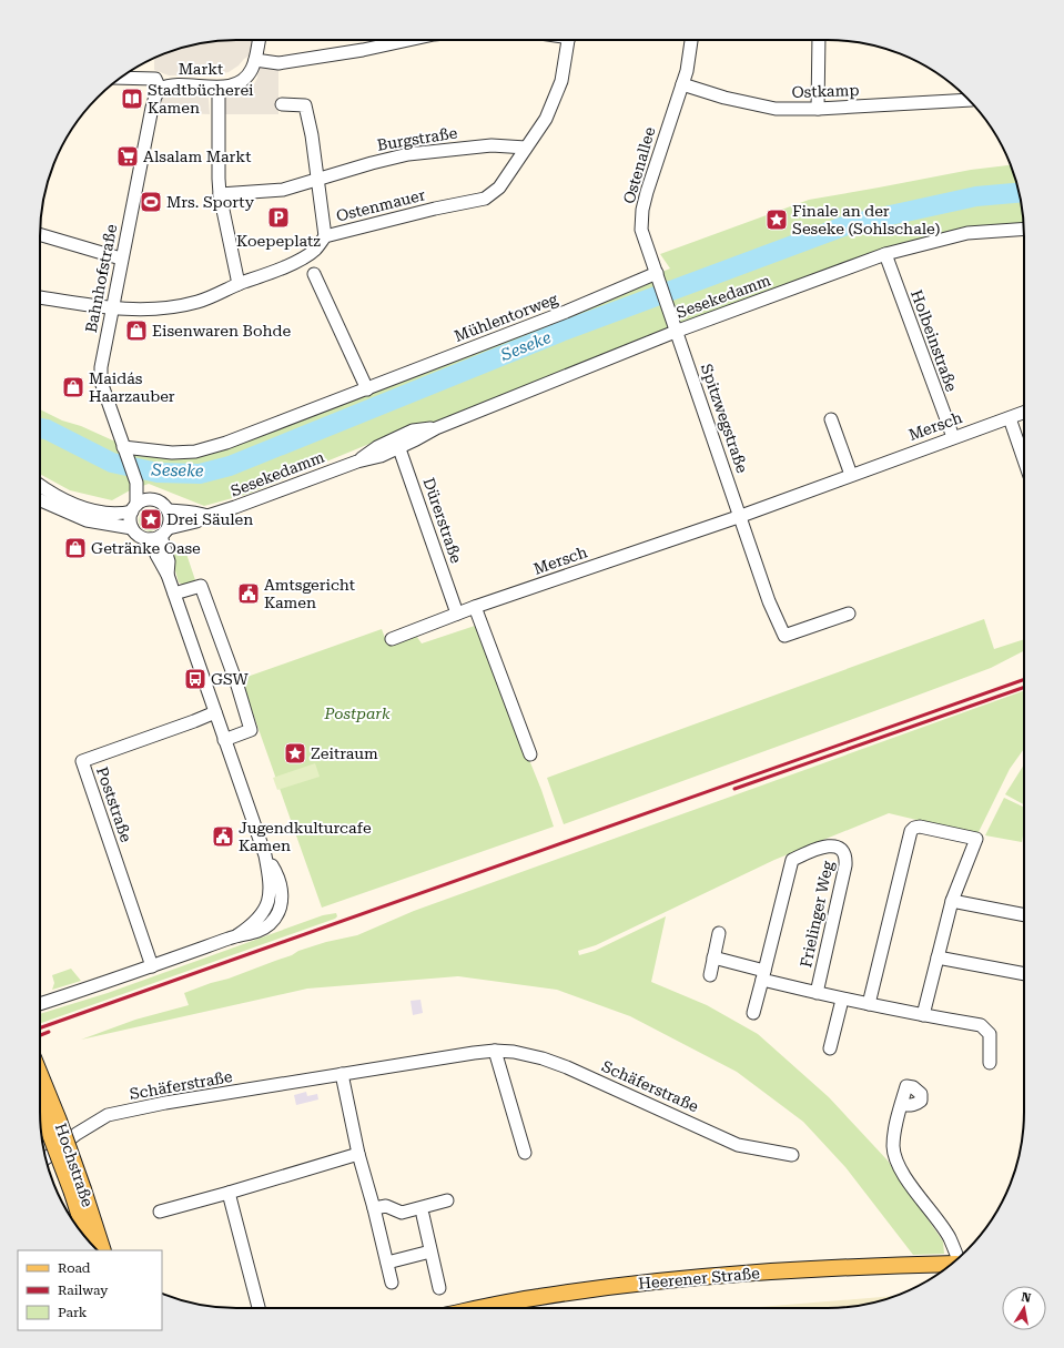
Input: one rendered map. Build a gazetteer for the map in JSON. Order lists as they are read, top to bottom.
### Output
{
  "streets": {
    "main road": ["Hochstraße", "Heerener Straße"],
    "street": [
      "Markt",
      "Ostkamp",
      "Burgstraße",
      "Ostenallee",
      "Ostenmauer",
      "Bahnhofstraße",
      "Sesekedamm",
      "Mühlentorweg",
      "Holbeinstraße",
      "Spitzwegstraße",
      "Mersch",
      "Dürerstraße",
      "Poststraße",
      "Frielinger Weg",
      "Schäferstraße"
    ]
  },
  "crossings": [
    ["Markt", "Bahnhofstraße"],
    ["Ostkamp", "Ostenallee"],
    ["Burgstraße", "Ostenmauer"],
    ["Ostenallee", "Sesekedamm"],
    ["Ostenallee", "Mühlentorweg"],
    ["Ostenallee", "Spitzwegstraße"],
    ["Ostenmauer", "Bahnhofstraße"],
    ["Bahnhofstraße", "Sesekedamm"],
    ["Bahnhofstraße", "Mühlentorweg"],
    ["Sesekedamm", "Holbeinstraße"],
    ["Sesekedamm", "Spitzwegstraße"],
    ["Sesekedamm", "Dürerstraße"],
    ["Holbeinstraße", "Mersch"],
    ["Spitzwegstraße", "Mersch"],
    ["Mersch", "Dürerstraße"]
  ],
  "water": ["Seseke"],
  "parks": ["Postpark"],
  "places": {
    "library": ["Stadtbücherei Kamen"],
    "supermarket": ["Alsalam Markt"],
    "sports": ["Mrs. Sporty"],
    "parking": ["Koepeplatz"],
    "place": ["Finale an der Seseke (Sohlschale)", "Drei Säulen", "Zeitraum"],
    "shop": ["Eisenwaren Bohde", "Maida´s Haarzauber", "Getränke Oase"],
    "public building": ["Amtsgericht Kamen", "Jugendkulturcafe Kamen"],
    "bus stop": ["GSW"]
  },
  "legend": ["Road", "Railway", "Park"],
  "north": "top"
}
